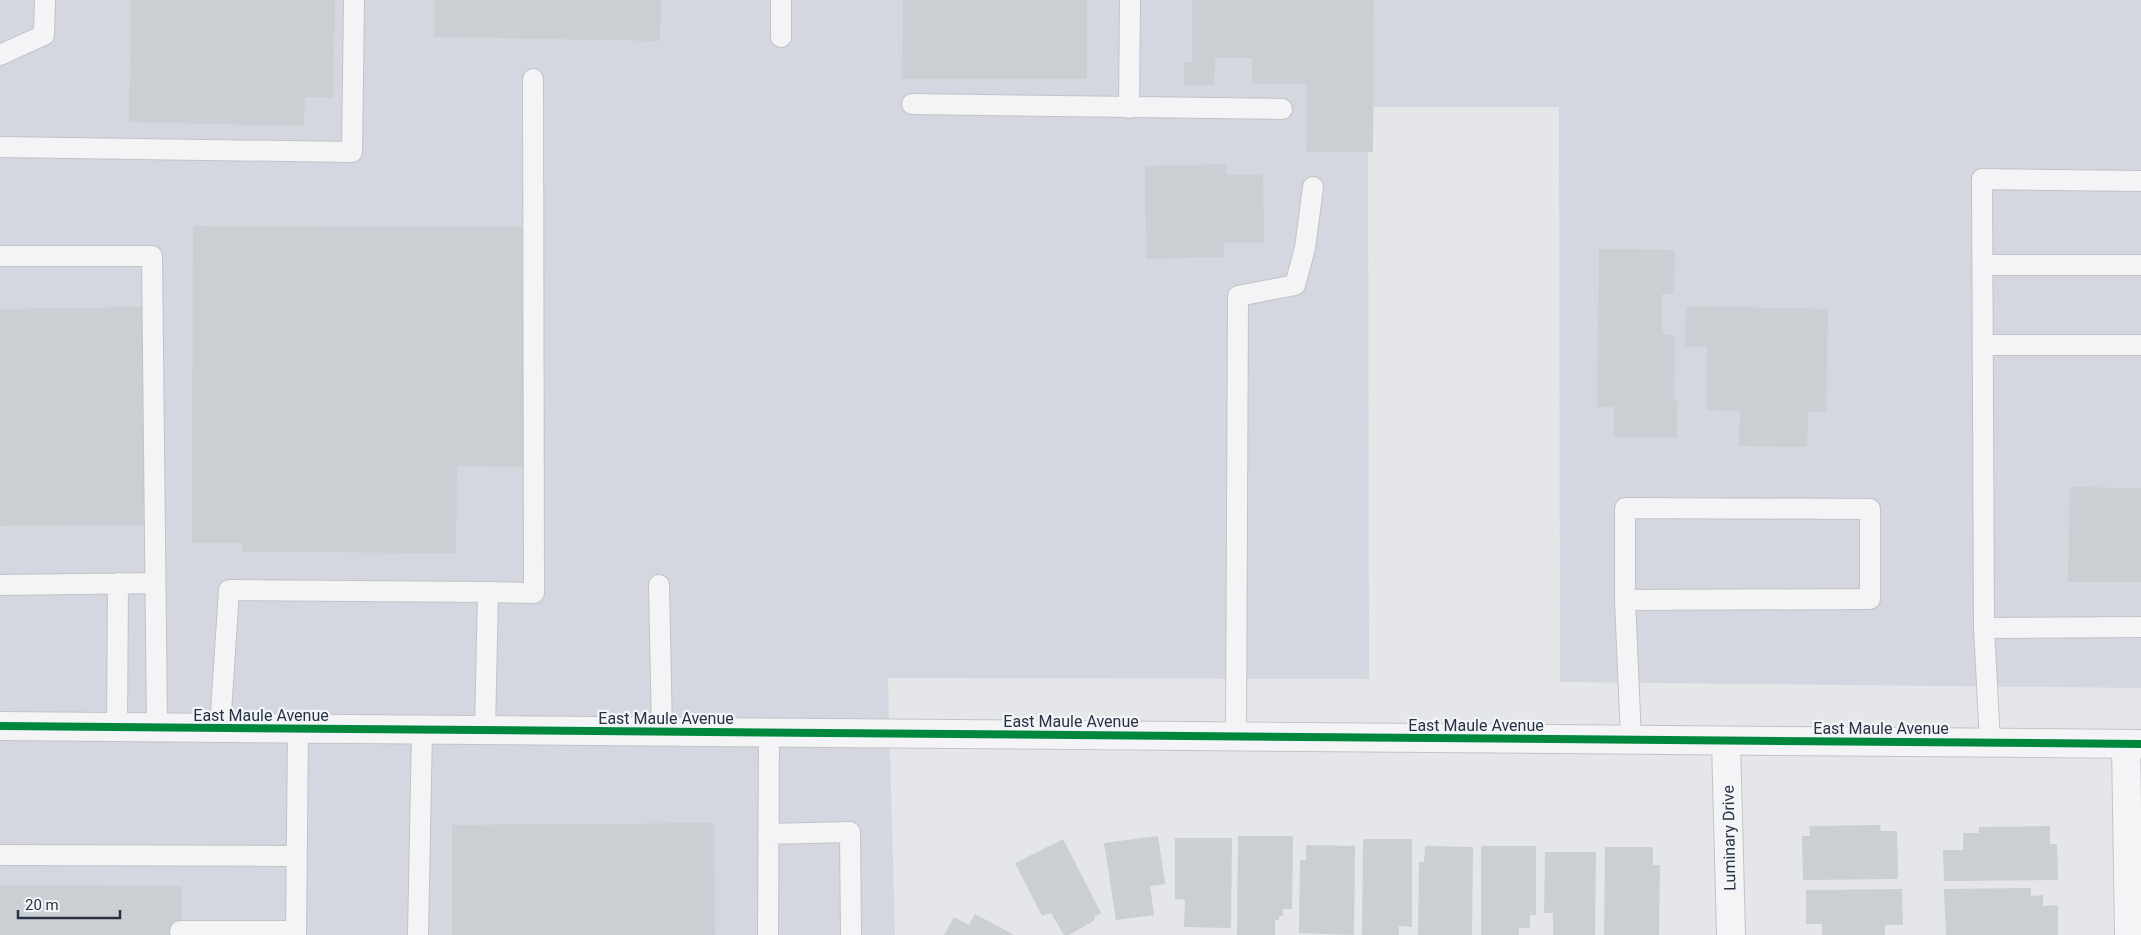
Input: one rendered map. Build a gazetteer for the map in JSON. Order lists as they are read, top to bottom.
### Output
{
  "streets": {
    "street": ["East Maule Avenue", "Luminary Drive"]
  },
  "crossings": [
    ["East Maule Avenue", "Luminary Drive"]
  ],
  "scale_bar": "20 m"
}
